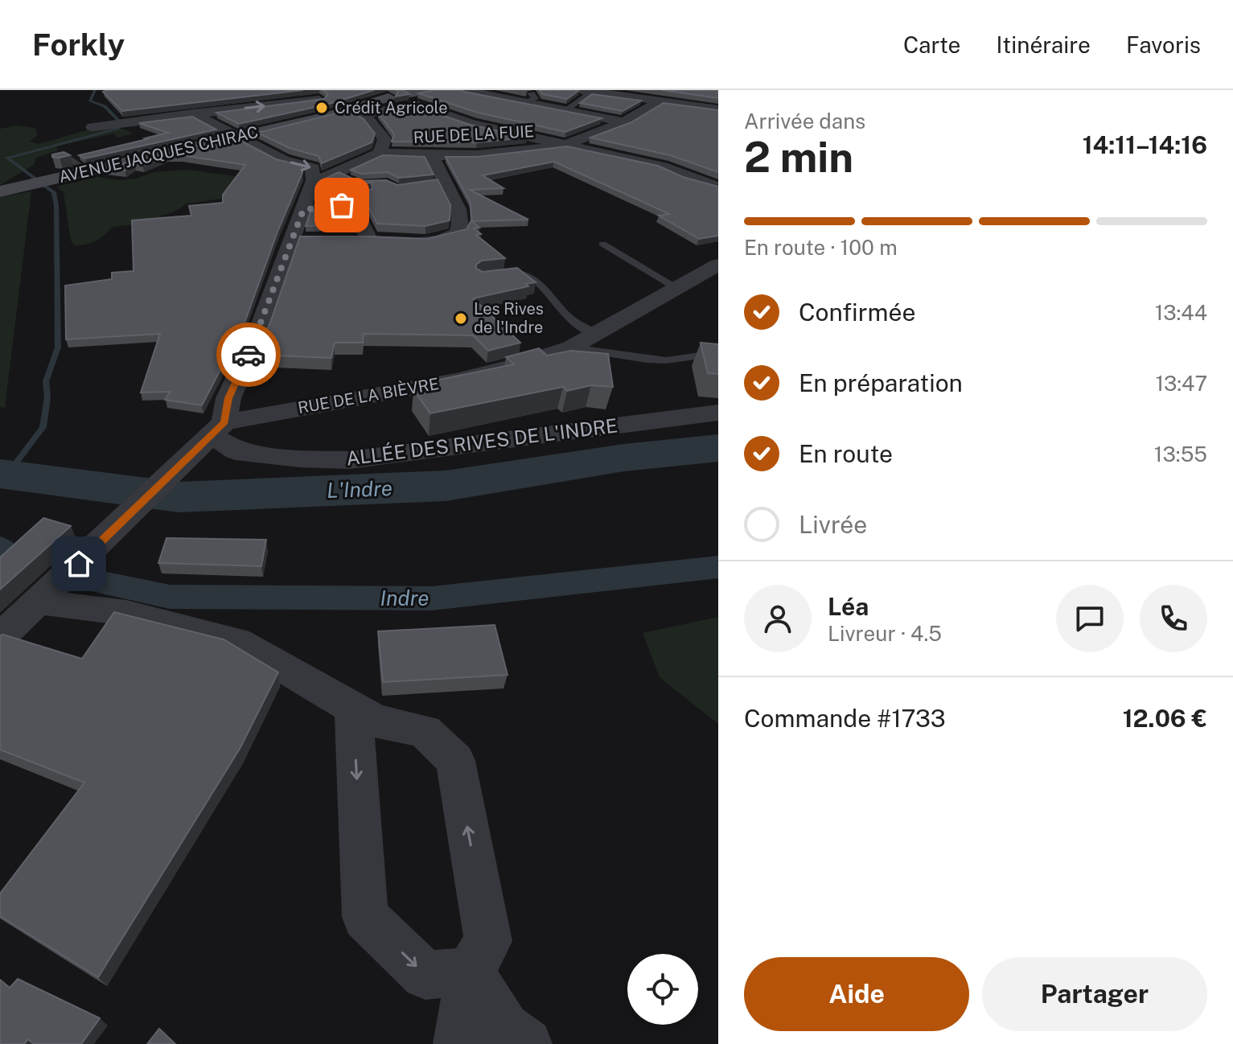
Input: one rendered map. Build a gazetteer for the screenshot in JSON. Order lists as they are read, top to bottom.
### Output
{
  "streets": {
    "main road": ["AVENUE JACQUES CHIRAC"],
    "street": ["RUE DE LA FUIE", "RUE DE LA BIÈVRE", "ALLÉE DES RIVES DE L'INDRE"]
  },
  "crossings": [
    ["RUE DE LA BIÈVRE", "ALLÉE DES RIVES DE L'INDRE"]
  ],
  "water": ["L'Indre", "Indre"],
  "places": ["Crédit Agricole", "Les Rives de l'Indre"],
  "page": {
    "header": "Forkly",
    "nav": ["Carte", "Itinéraire", "Favoris"],
    "heading": ["2 min", "Arrivée dans", "14:11–14:16"],
    "panel": [
      "Léa",
      "Livreur · 4.5",
      "Commande #1733",
      "12.06 €"
    ],
    "bar": "En route · 100 m",
    "list": [
      ["Confirmée", "13:44"],
      ["En préparation", "13:47"],
      ["En route", "13:55"],
      "Livrée"
    ],
    "buttons": ["Aide", "Partager"]
  }
}
